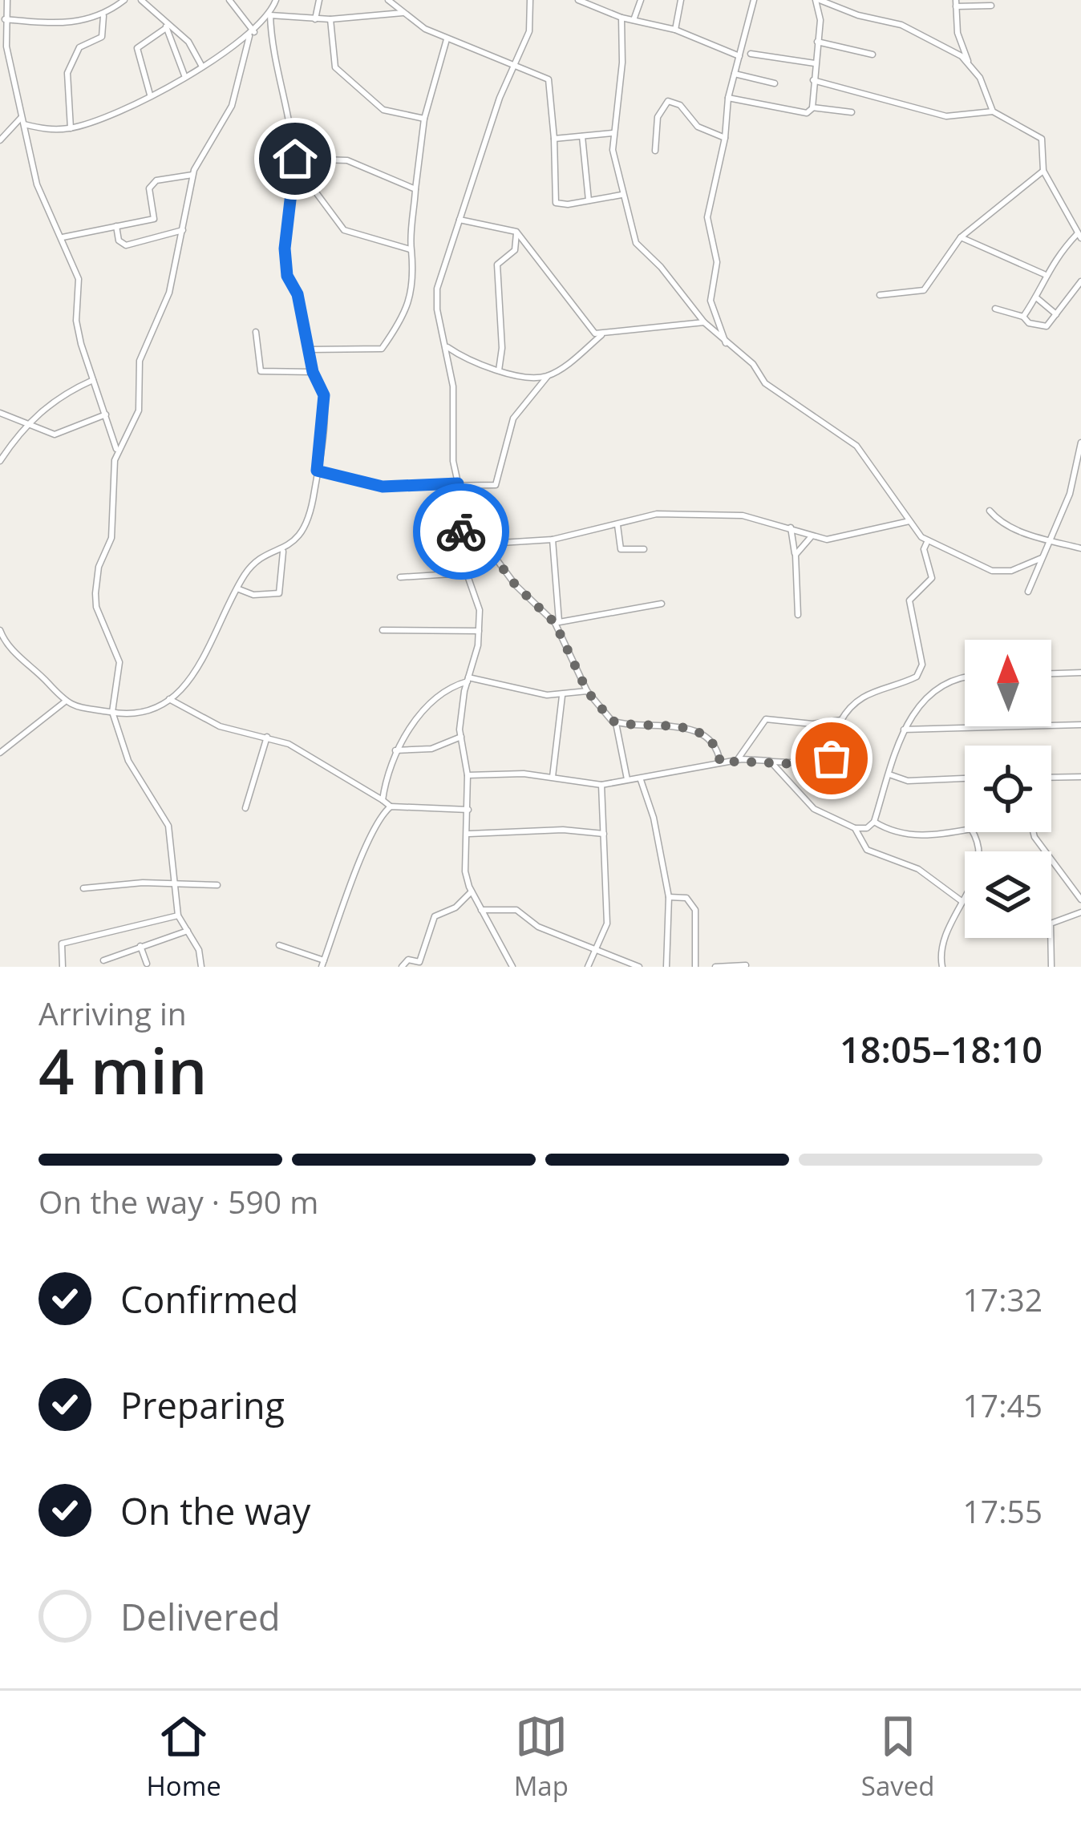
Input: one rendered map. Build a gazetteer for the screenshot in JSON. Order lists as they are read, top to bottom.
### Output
{
  "north": "top",
  "page": {
    "heading": ["4 min", "Arriving in", "18:05–18:10"],
    "bar": "On the way · 590 m",
    "list": [
      ["Confirmed", "17:32"],
      ["Preparing", "17:45"],
      ["On the way", "17:55"],
      "Delivered"
    ],
    "tabs": ["Home", "Map", "Saved"]
  }
}
